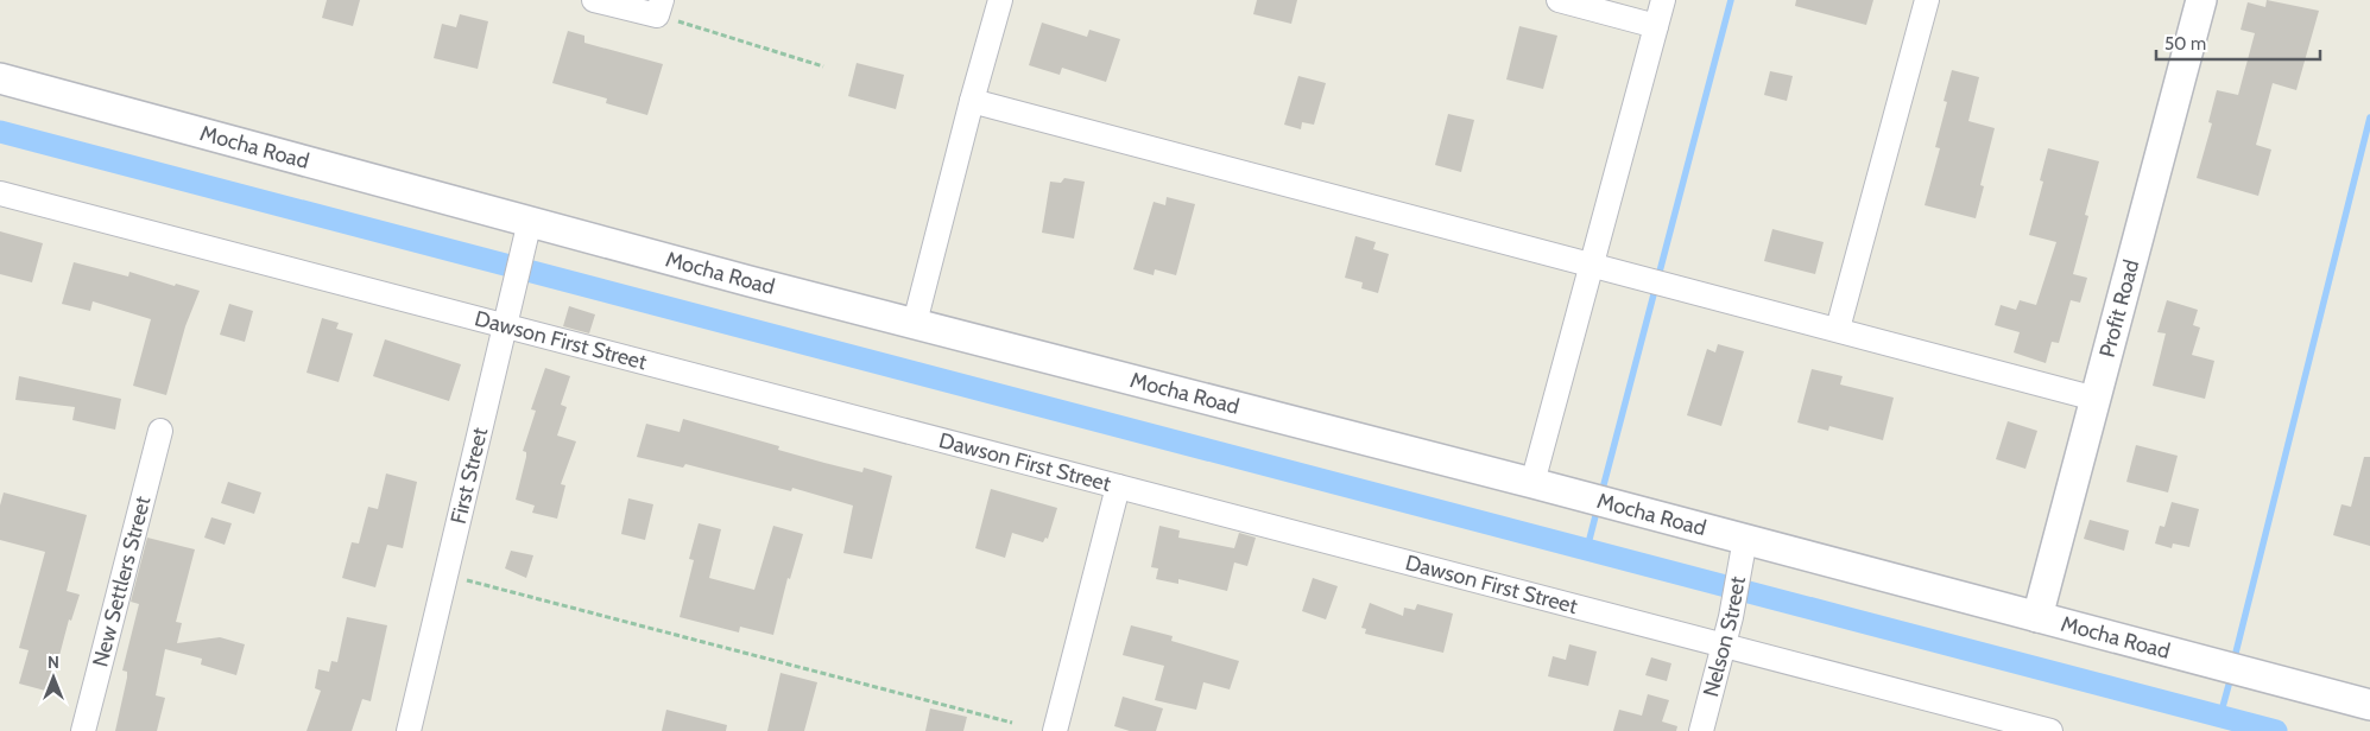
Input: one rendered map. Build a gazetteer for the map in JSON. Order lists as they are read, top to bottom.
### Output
{
  "streets": {
    "street": [
      "Mocha Road",
      "Profit Road",
      "Dawson First Street",
      "First Street",
      "New Settlers Street",
      "Nelson Street"
    ]
  },
  "crossings": [
    ["Mocha Road", "Profit Road"],
    ["Mocha Road", "First Street"],
    ["Mocha Road", "Nelson Street"],
    ["Dawson First Street", "First Street"],
    ["Dawson First Street", "Nelson Street"]
  ],
  "scale_bar": "50 m",
  "north": "top"
}
